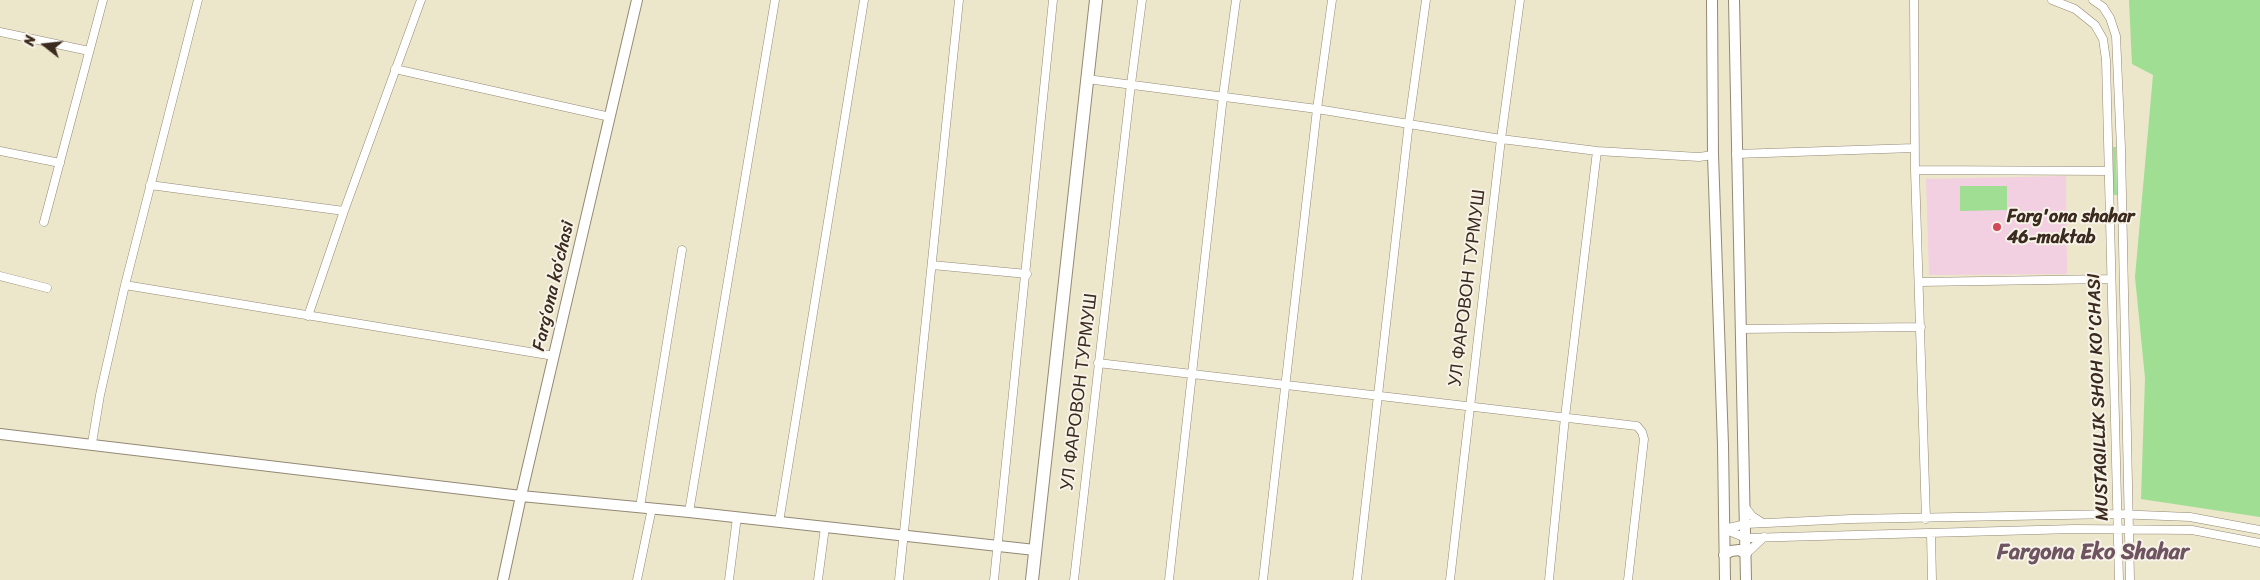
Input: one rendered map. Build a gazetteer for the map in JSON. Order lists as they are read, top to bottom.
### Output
{
  "streets": {
    "street": ["Fargʻona koʻchasi", "УЛ ФАРОВОН ТУРМУШ", "MUSTAQILLIK SHOH KO'CHASI"]
  },
  "districts": ["Fargona Eko Shahar"],
  "places": ["Farg'ona shahar 46-maktab"],
  "north": "left"
}
